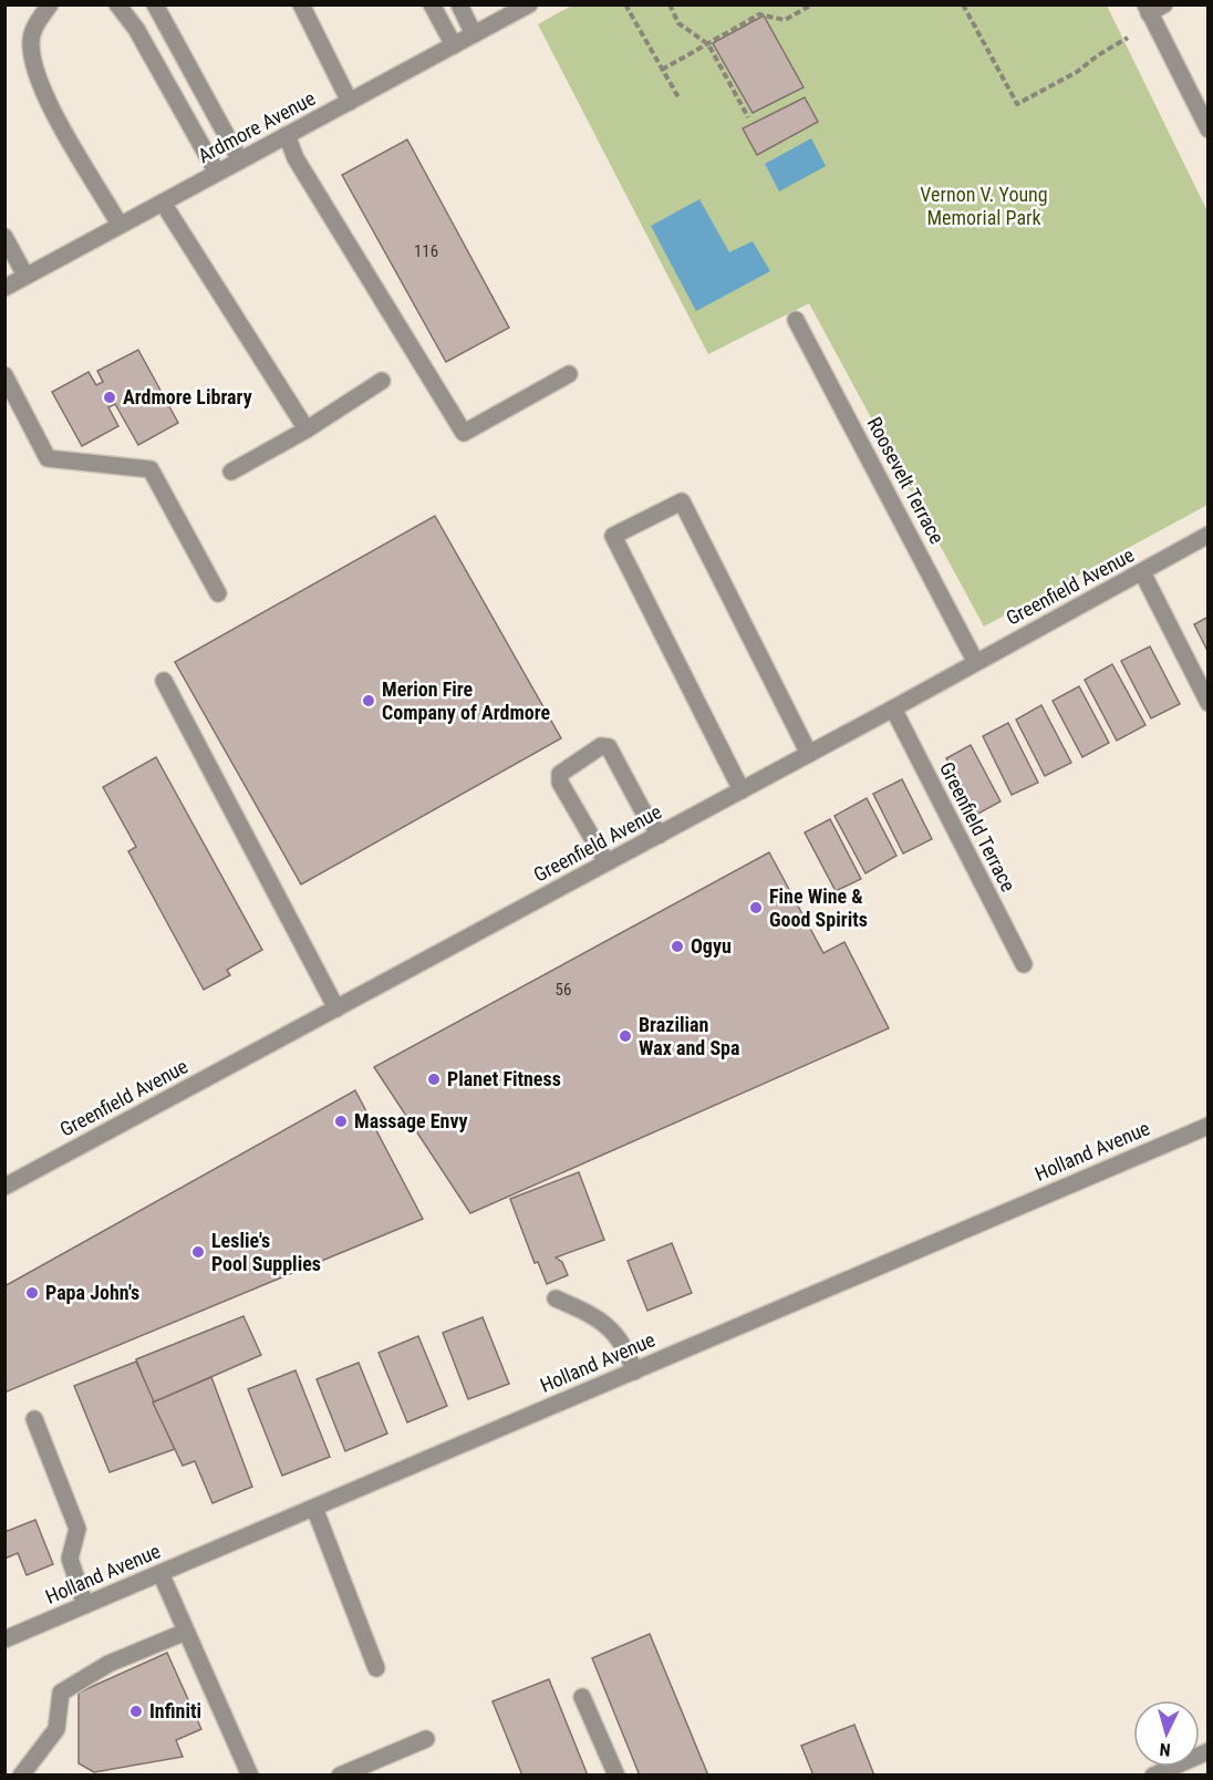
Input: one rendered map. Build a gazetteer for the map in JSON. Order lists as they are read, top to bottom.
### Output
{
  "streets": {
    "street": [
      "Ardmore Avenue",
      "Roosevelt Terrace",
      "Greenfield Avenue",
      "Greenfield Terrace",
      "Holland Avenue"
    ]
  },
  "crossings": [
    ["Roosevelt Terrace", "Greenfield Avenue"],
    ["Greenfield Avenue", "Greenfield Terrace"]
  ],
  "parks": ["Vernon V. Young Memorial Park"],
  "places": [
    "Ardmore Library",
    "Merion Fire Company of Ardmore",
    "Fine Wine & Good Spirits",
    "Ogyu",
    "Brazilian Wax and Spa",
    "Planet Fitness",
    "Massage Envy",
    "Leslie's Pool Supplies",
    "Papa John's",
    "Infiniti"
  ],
  "house_numbers": ["116", "56"],
  "north": "bottom"
}
